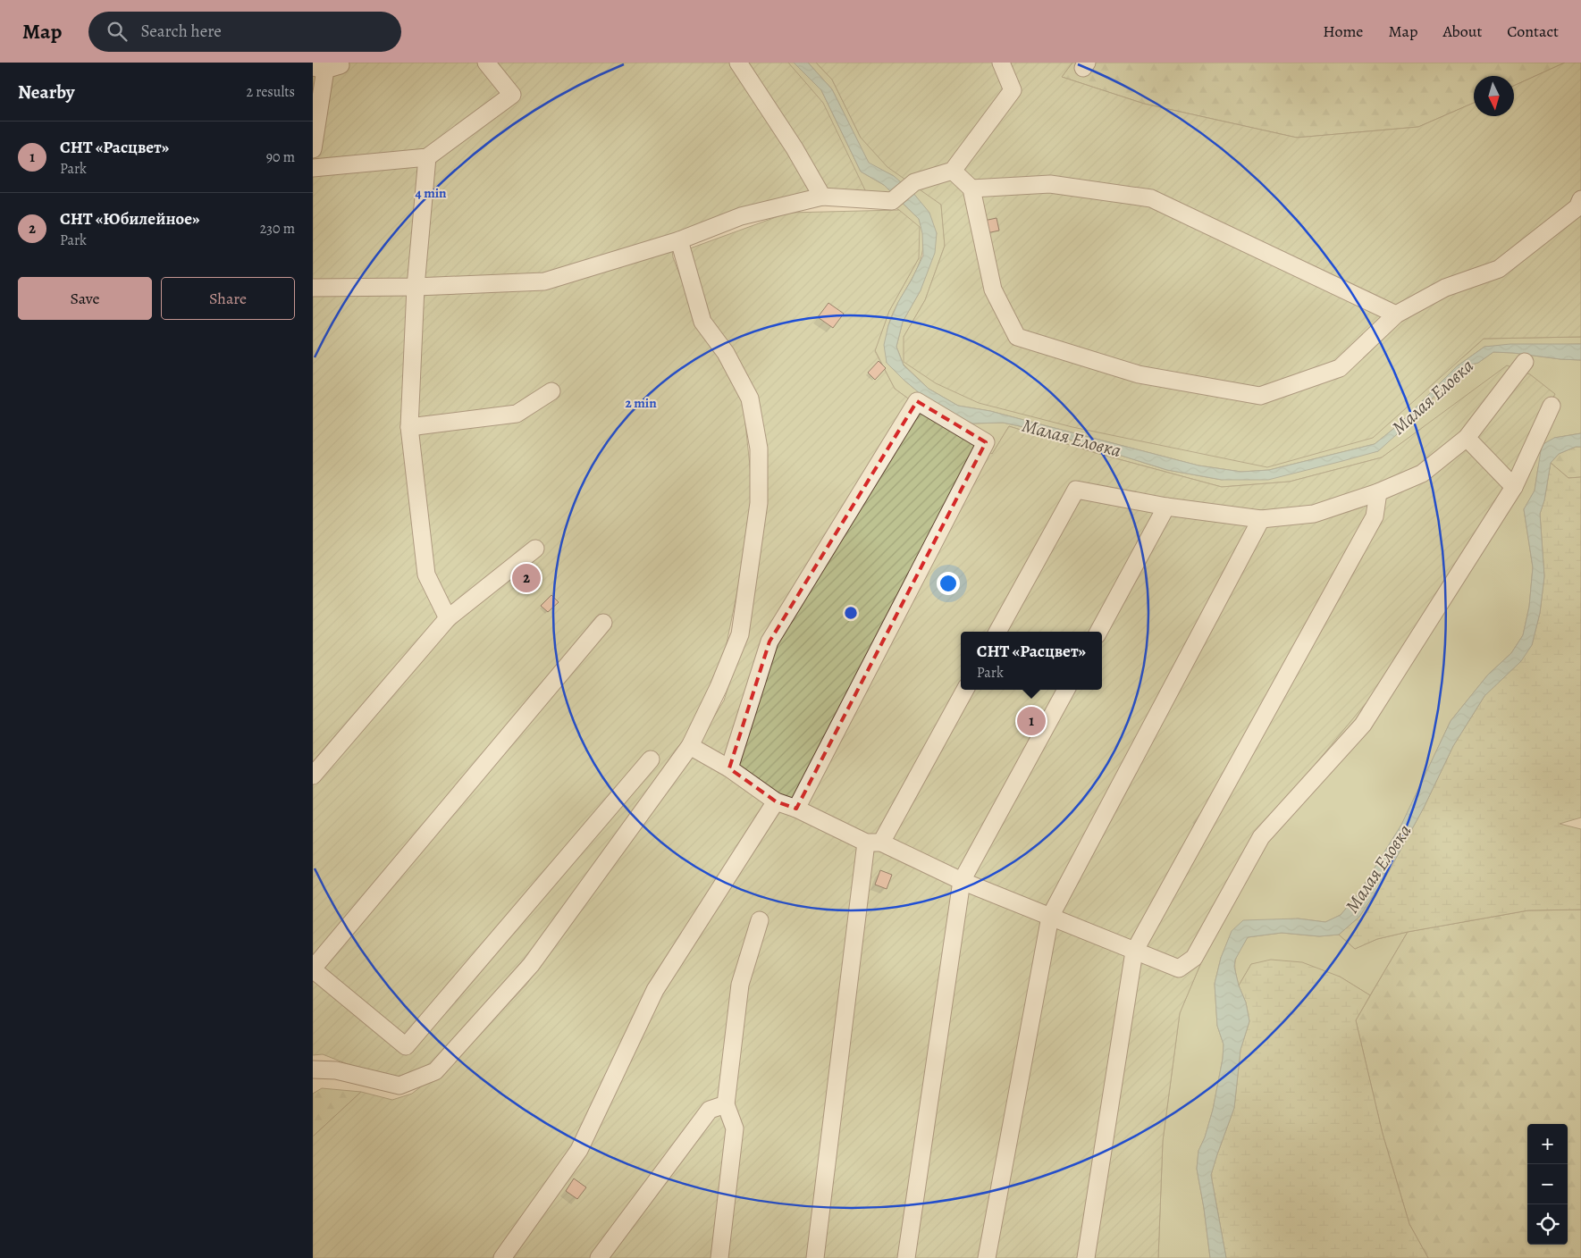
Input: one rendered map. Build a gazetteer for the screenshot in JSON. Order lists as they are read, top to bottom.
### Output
{
  "water": ["Малая Еловка"],
  "north": "bottom",
  "page": {
    "header": "Map",
    "search": "Search here",
    "nav": [
      "Home",
      "Map",
      "About",
      "Contact"
    ],
    "heading": ["Nearby", "2 results"],
    "list": [
      {
        "mark": "1",
        "name": "СНТ «Расцвет»",
        "note": "Park",
        "value": "90 m"
      },
      {
        "mark": "2",
        "name": "СНТ «Юбилейное»",
        "note": "Park",
        "value": "230 m"
      }
    ],
    "buttons": ["Save", "Share"],
    "pins": ["2", "1"],
    "popup": ["СНТ «Расцвет»", "Park"],
    "map_buttons": ["+", "−"]
  },
  "rings": ["4 min", "2 min"]
}
